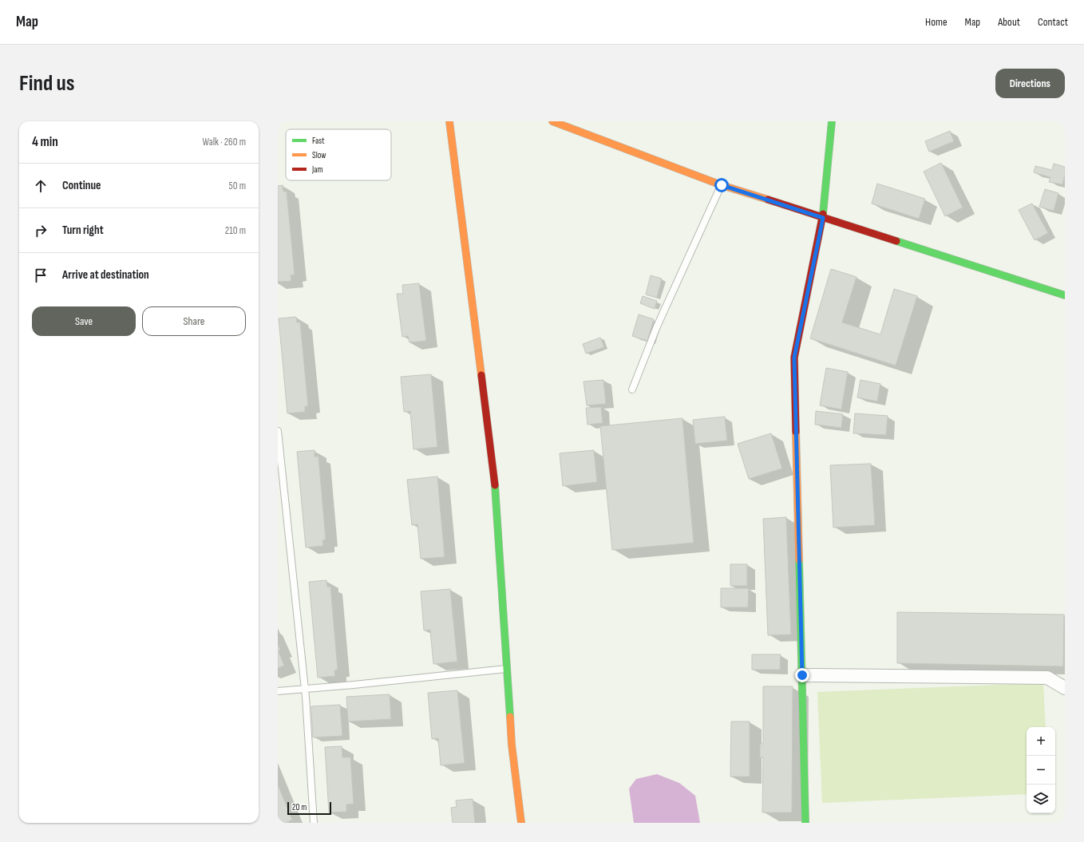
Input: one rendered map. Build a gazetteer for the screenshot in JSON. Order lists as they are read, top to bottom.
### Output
{
  "legend": ["Fast", "Slow", "Jam"],
  "scale_bar": "20 m",
  "page": {
    "header": "Map",
    "nav": [
      "Home",
      "Map",
      "About",
      "Contact"
    ],
    "buttons": [
      "Directions",
      ["Save", "Share"]
    ],
    "title": "Find us",
    "heading": ["4 min", "Walk · 260 m"],
    "list": [
      ["Continue", "50 m"],
      ["Turn right", "210 m"],
      "Arrive at destination"
    ],
    "map_buttons": ["+", "−"],
    "scale": "20 m"
  }
}
